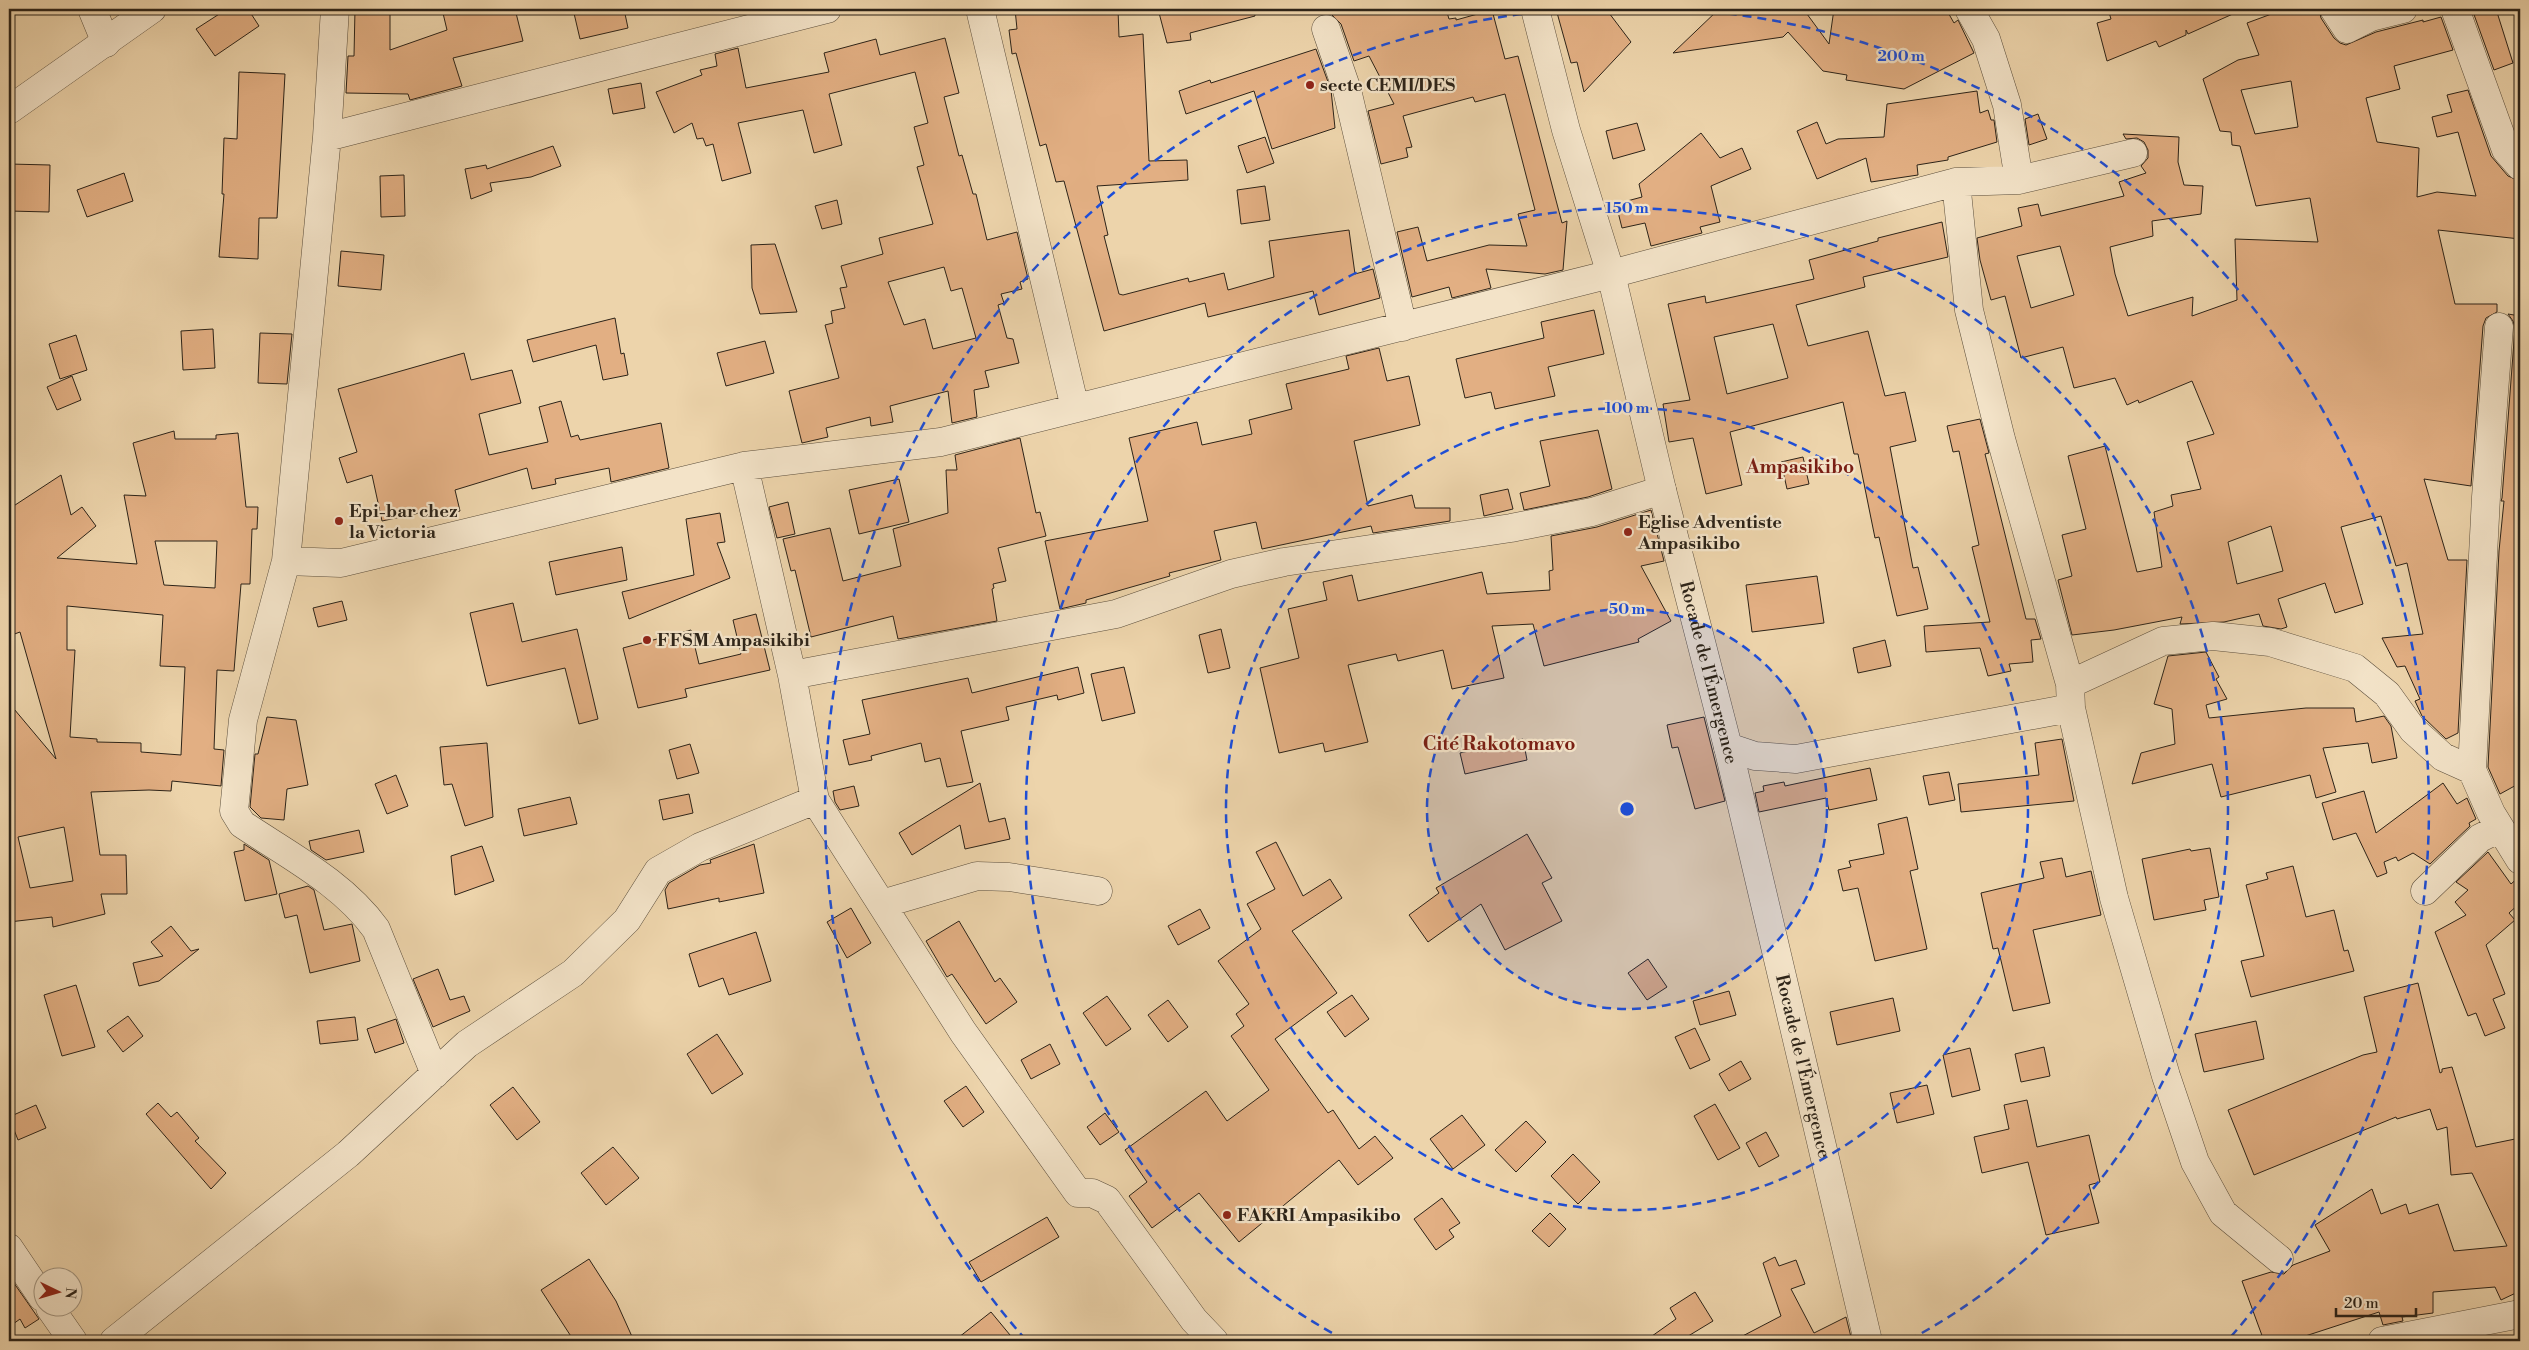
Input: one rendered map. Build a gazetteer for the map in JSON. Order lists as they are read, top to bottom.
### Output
{
  "streets": {
    "street": ["Rocade de l'Émergence"]
  },
  "districts": ["Ampasikibo", "Cité Rakotomavo"],
  "places": [
    "secte CEMI/DES",
    "Epi-bar chez la Victoria",
    "Eglise Adventiste Ampasikibo",
    "FFSM Ampasikibi",
    "FAKRI Ampasikibo"
  ],
  "scale_bar": "20 m",
  "north": "right",
  "rings": [
    "200 m",
    "150 m",
    "100 m",
    "50 m"
  ]
}
